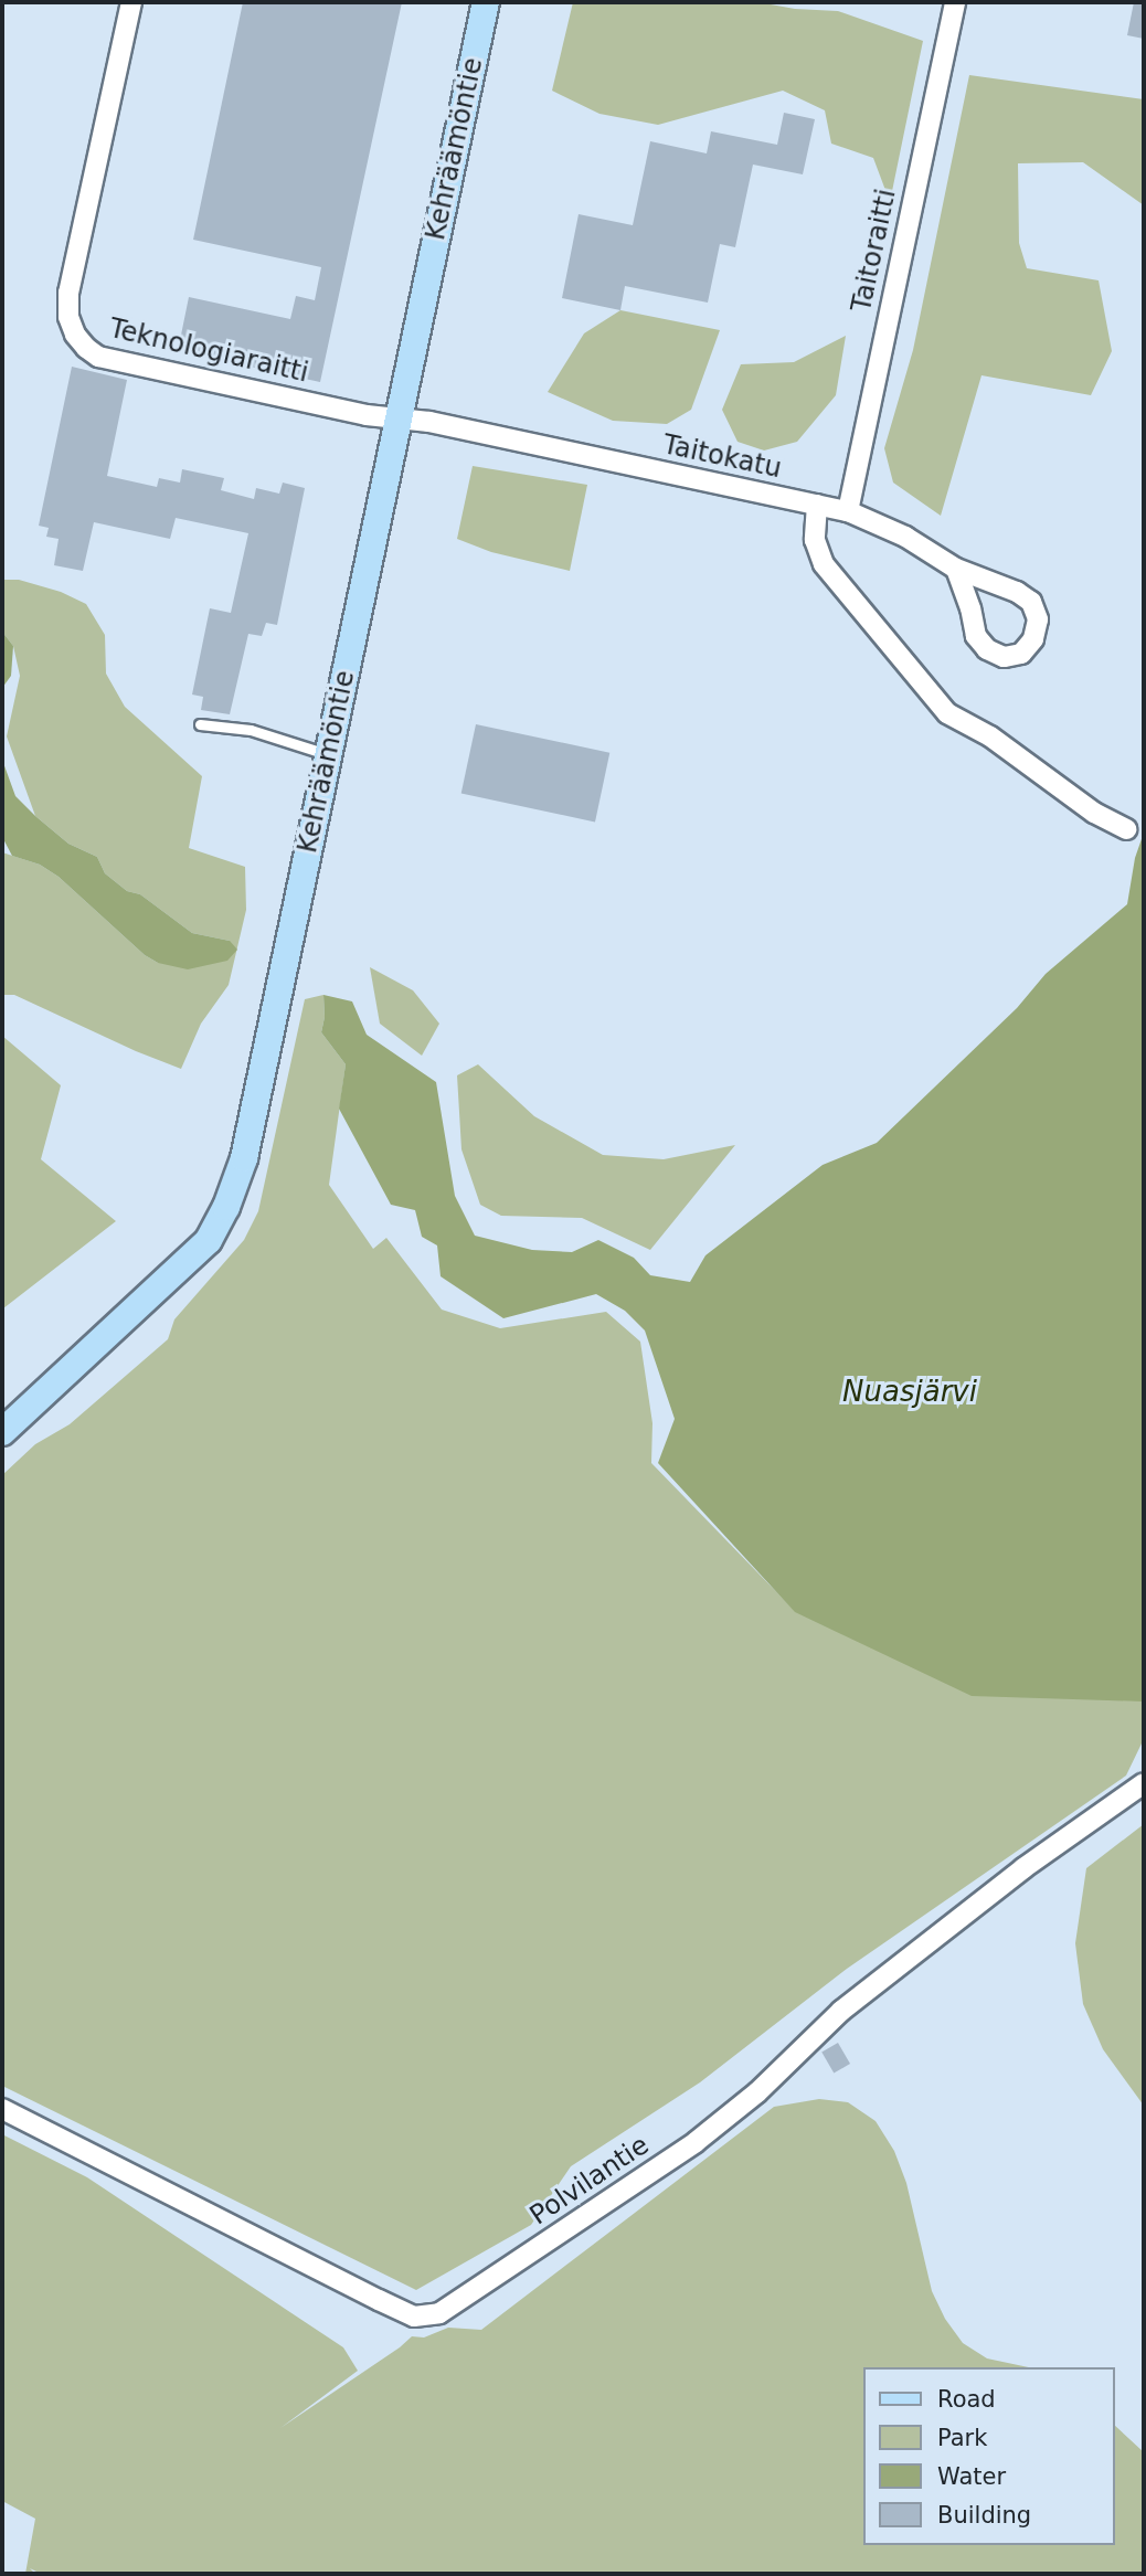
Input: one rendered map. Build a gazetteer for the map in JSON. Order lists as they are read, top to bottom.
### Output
{
  "streets": {
    "street": [
      "Kehräämöntie",
      "Taitoraitti",
      "Teknologiaraitti",
      "Taitokatu",
      "Polvilantie"
    ]
  },
  "crossings": [
    ["Kehräämöntie", "Teknologiaraitti"],
    ["Kehräämöntie", "Taitokatu"],
    ["Taitoraitti", "Taitokatu"],
    ["Teknologiaraitti", "Taitokatu"]
  ],
  "water": ["Nuasjärvi"],
  "legend": [
    "Road",
    "Park",
    "Water",
    "Building"
  ]
}
